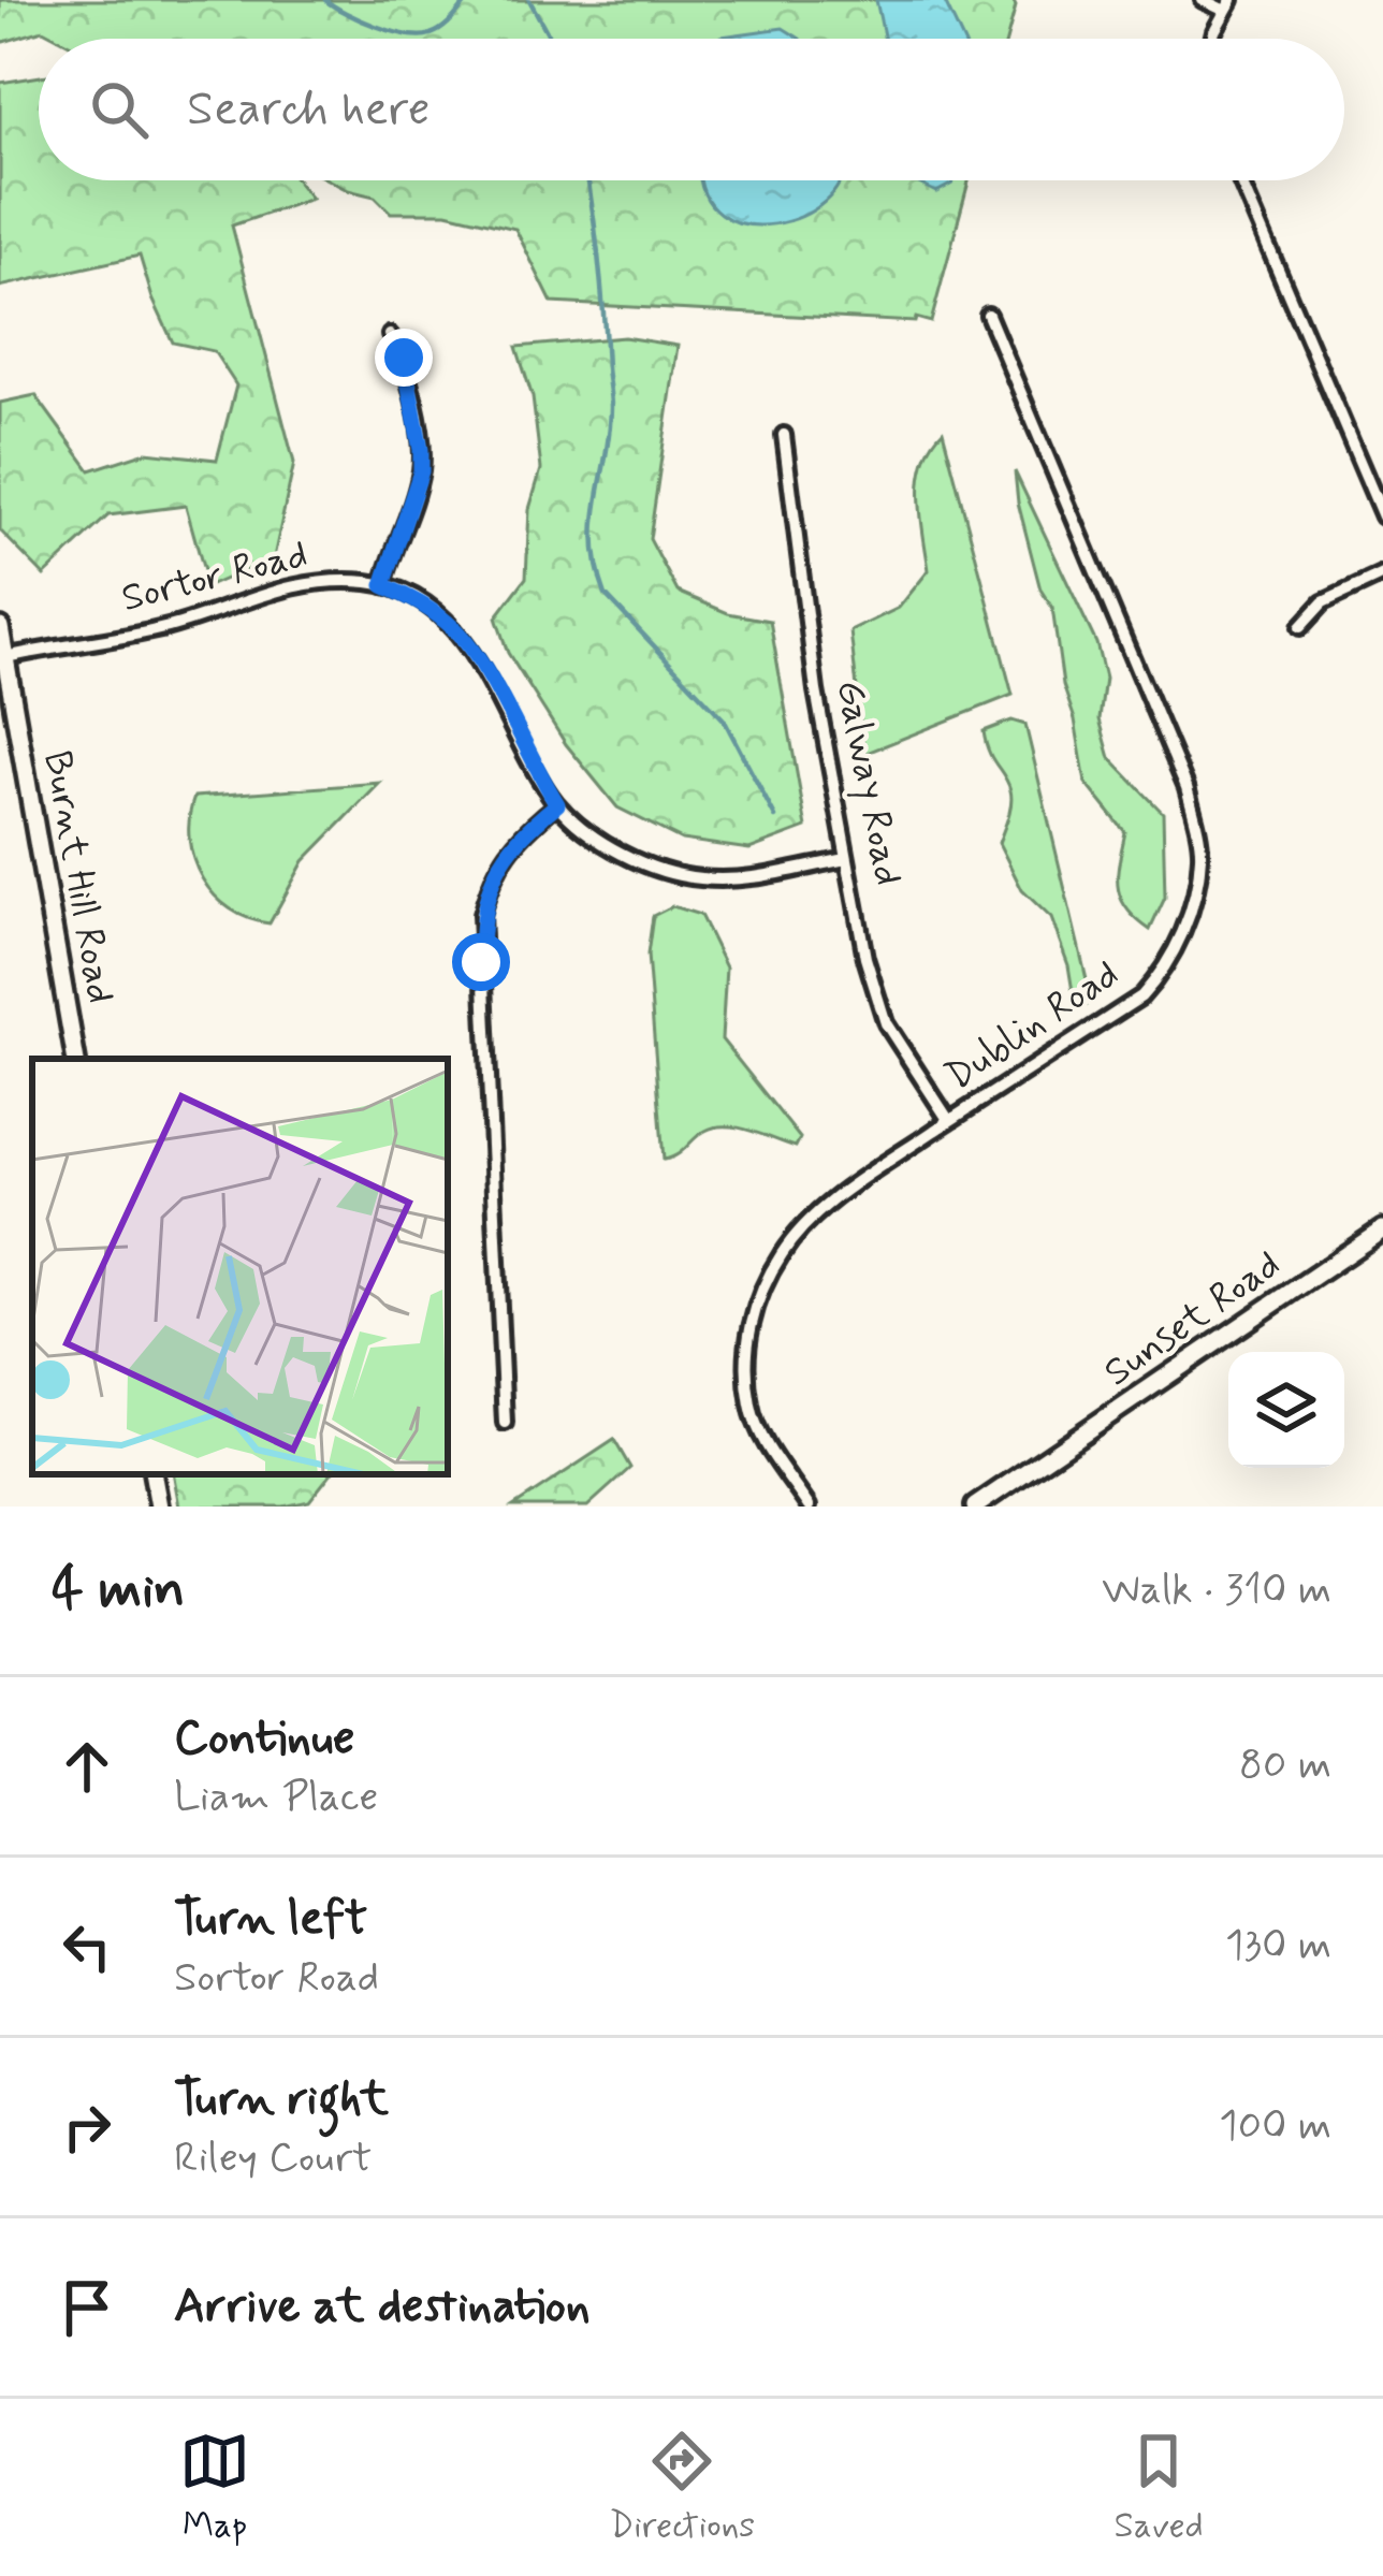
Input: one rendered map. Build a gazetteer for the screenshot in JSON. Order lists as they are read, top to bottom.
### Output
{
  "streets": {
    "street": [
      "Sortor Road",
      "Galway Road",
      "Burnt Hill Road",
      "Dublin Road",
      "Sunset Road"
    ]
  },
  "crossings": [
    ["Sortor Road", "Galway Road"],
    ["Sortor Road", "Burnt Hill Road"],
    ["Galway Road", "Dublin Road"]
  ],
  "page": {
    "search": "Search here",
    "heading": ["4 min", "Walk · 310 m"],
    "list": [
      ["Continue", "Liam Place", "80 m"],
      ["Turn left", "Sortor Road", "130 m"],
      ["Turn right", "Riley Court", "100 m"],
      "Arrive at destination"
    ],
    "nav": ["Map", "Directions", "Saved"]
  }
}
